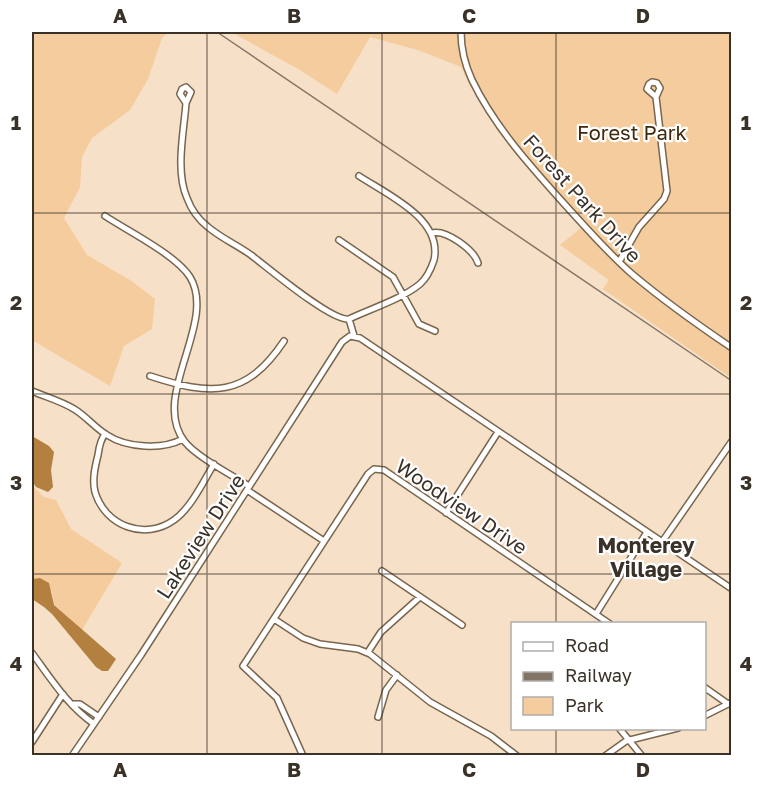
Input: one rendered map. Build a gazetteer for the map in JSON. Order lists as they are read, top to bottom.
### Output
{
  "streets": {
    "street": ["Forest Park Drive", "Woodview Drive", "Lakeview Drive"]
  },
  "districts": ["Monterey Village"],
  "parks": ["Forest Park"],
  "legend": ["Road", "Railway", "Park"],
  "grid": {
    "columns": [
      "A",
      "B",
      "C",
      "D"
    ],
    "rows": [
      "1",
      "2",
      "3",
      "4"
    ]
  }
}
